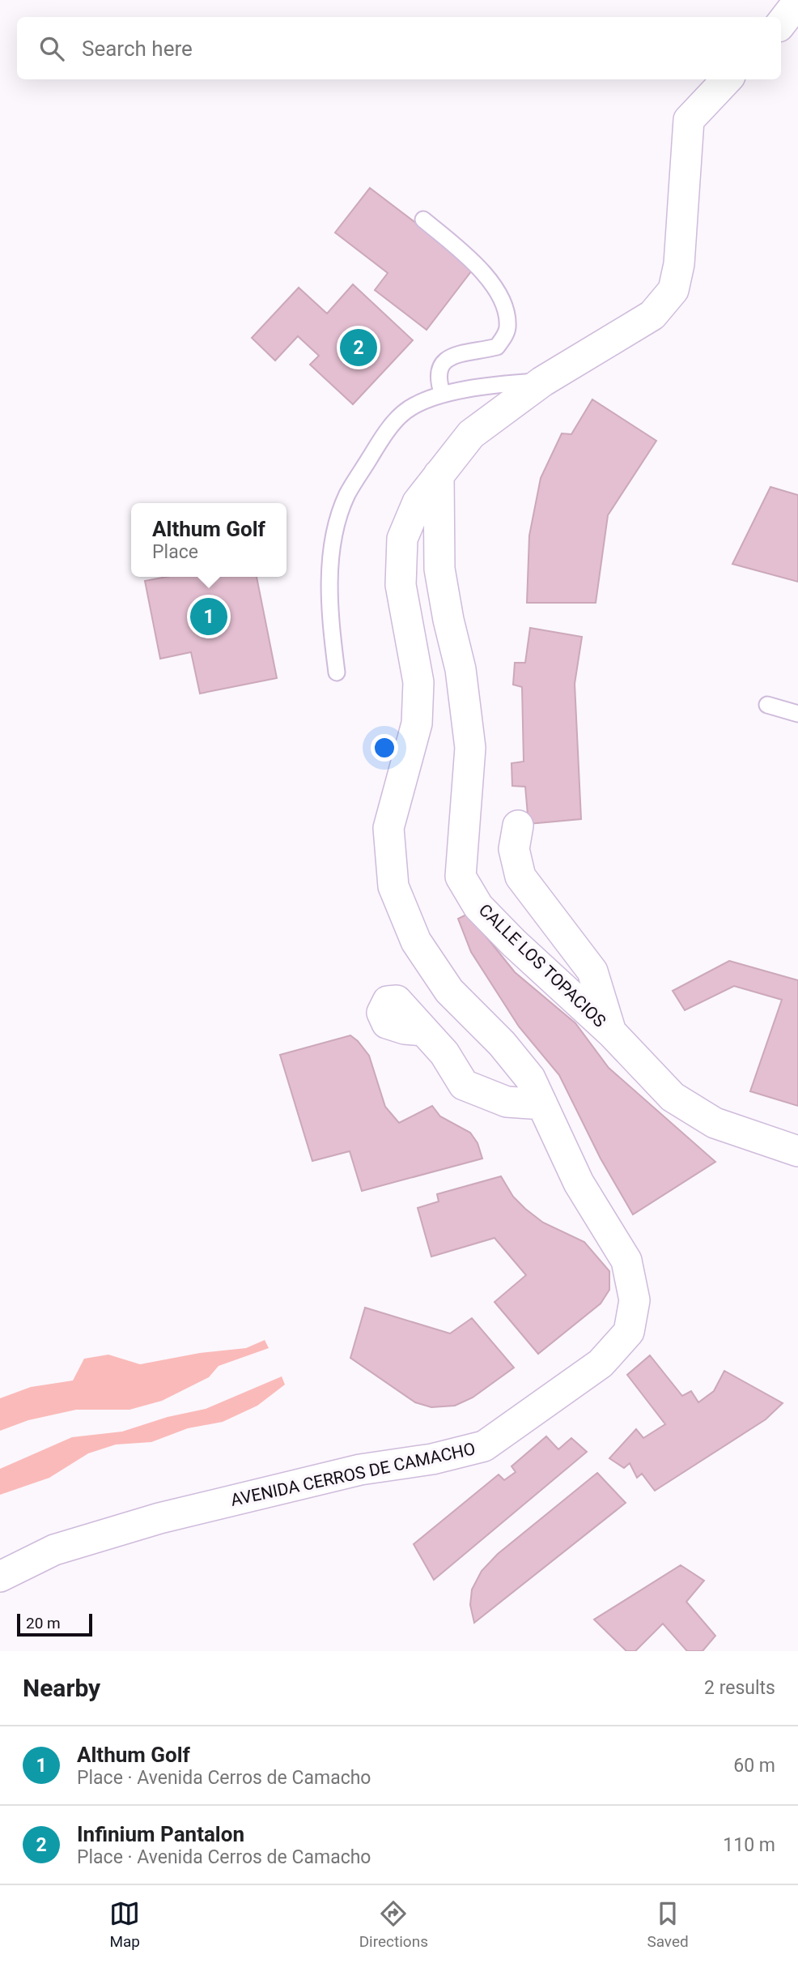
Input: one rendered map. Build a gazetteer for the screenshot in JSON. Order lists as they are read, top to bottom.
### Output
{
  "streets": {
    "street": ["CALLE LOS TOPACIOS", "AVENIDA CERROS DE CAMACHO"]
  },
  "crossings": [
    ["CALLE LOS TOPACIOS", "AVENIDA CERROS DE CAMACHO"]
  ],
  "scale_bar": "20 m",
  "page": {
    "search": "Search here",
    "pins": ["2", "1"],
    "popup": ["Althum Golf", "Place"],
    "scale": "20 m",
    "heading": ["Nearby", "2 results"],
    "list": [
      {
        "mark": "1",
        "name": "Althum Golf",
        "note": "Place · Avenida Cerros de Camacho",
        "value": "60 m"
      },
      {
        "mark": "2",
        "name": "Infinium Pantalon",
        "note": "Place · Avenida Cerros de Camacho",
        "value": "110 m"
      }
    ],
    "nav": ["Map", "Directions", "Saved"]
  }
}
